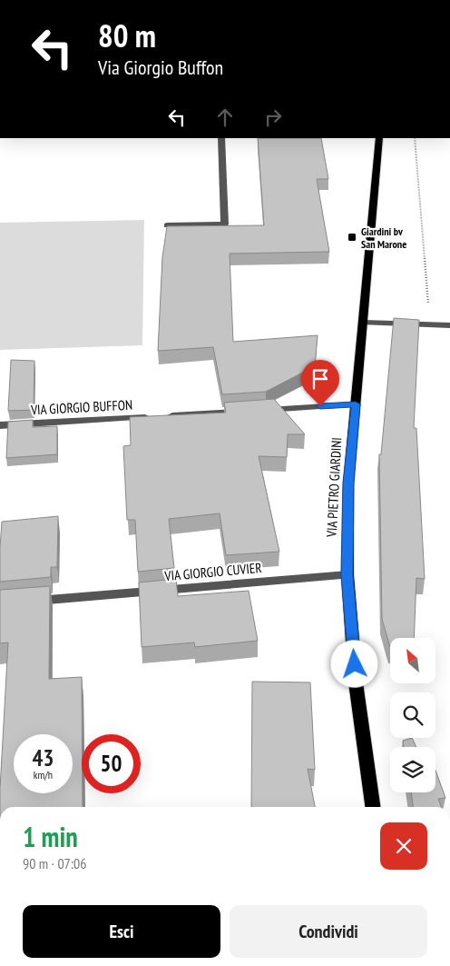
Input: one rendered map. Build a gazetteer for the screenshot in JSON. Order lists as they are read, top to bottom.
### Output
{
  "streets": {
    "main road": ["VIA PIETRO GIARDINI"],
    "street": ["VIA GIORGIO BUFFON", "VIA GIORGIO CUVIER"]
  },
  "crossings": [
    ["VIA GIORGIO BUFFON", "VIA PIETRO GIARDINI"],
    ["VIA PIETRO GIARDINI", "VIA GIORGIO CUVIER"]
  ],
  "places": {
    "transit": ["Giardini bv San Marone"]
  },
  "north": "top left",
  "page": {
    "turn": ["80 m", "Via Giorgio Buffon"],
    "speed": "43 km/h",
    "limit": "50",
    "heading": ["1 min", "90 m · 07:06"],
    "buttons": ["Esci", "Condividi"]
  }
}
